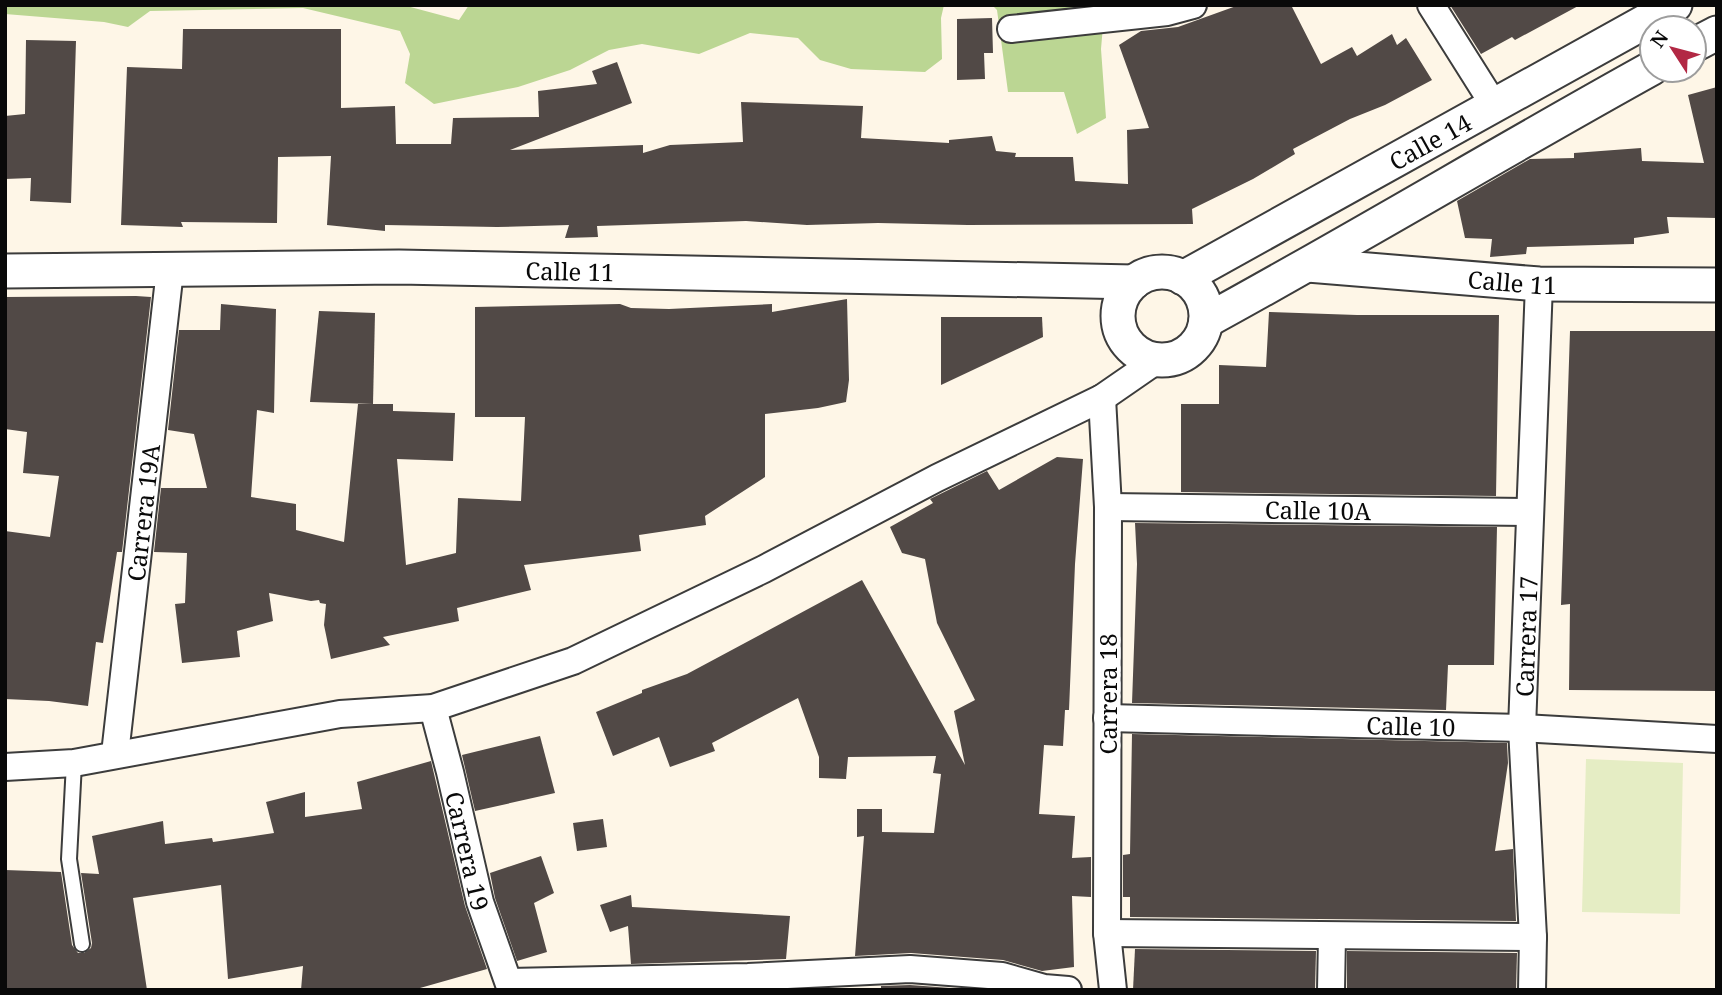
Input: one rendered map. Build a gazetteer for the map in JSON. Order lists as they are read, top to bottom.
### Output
{
  "streets": {
    "street": [
      "Calle 14",
      "Calle 11",
      "Calle 10A",
      "Carrera 19A",
      "Carrera 17",
      "Carrera 18",
      "Calle 10",
      "Carrera 19"
    ]
  },
  "crossings": [
    ["Calle 14", "Calle 11"],
    ["Calle 11", "Carrera 19A"],
    ["Calle 11", "Carrera 17"],
    ["Calle 10A", "Carrera 17"],
    ["Calle 10A", "Carrera 18"],
    ["Carrera 17", "Calle 10"],
    ["Carrera 18", "Calle 10"]
  ],
  "north": "top left"
}
